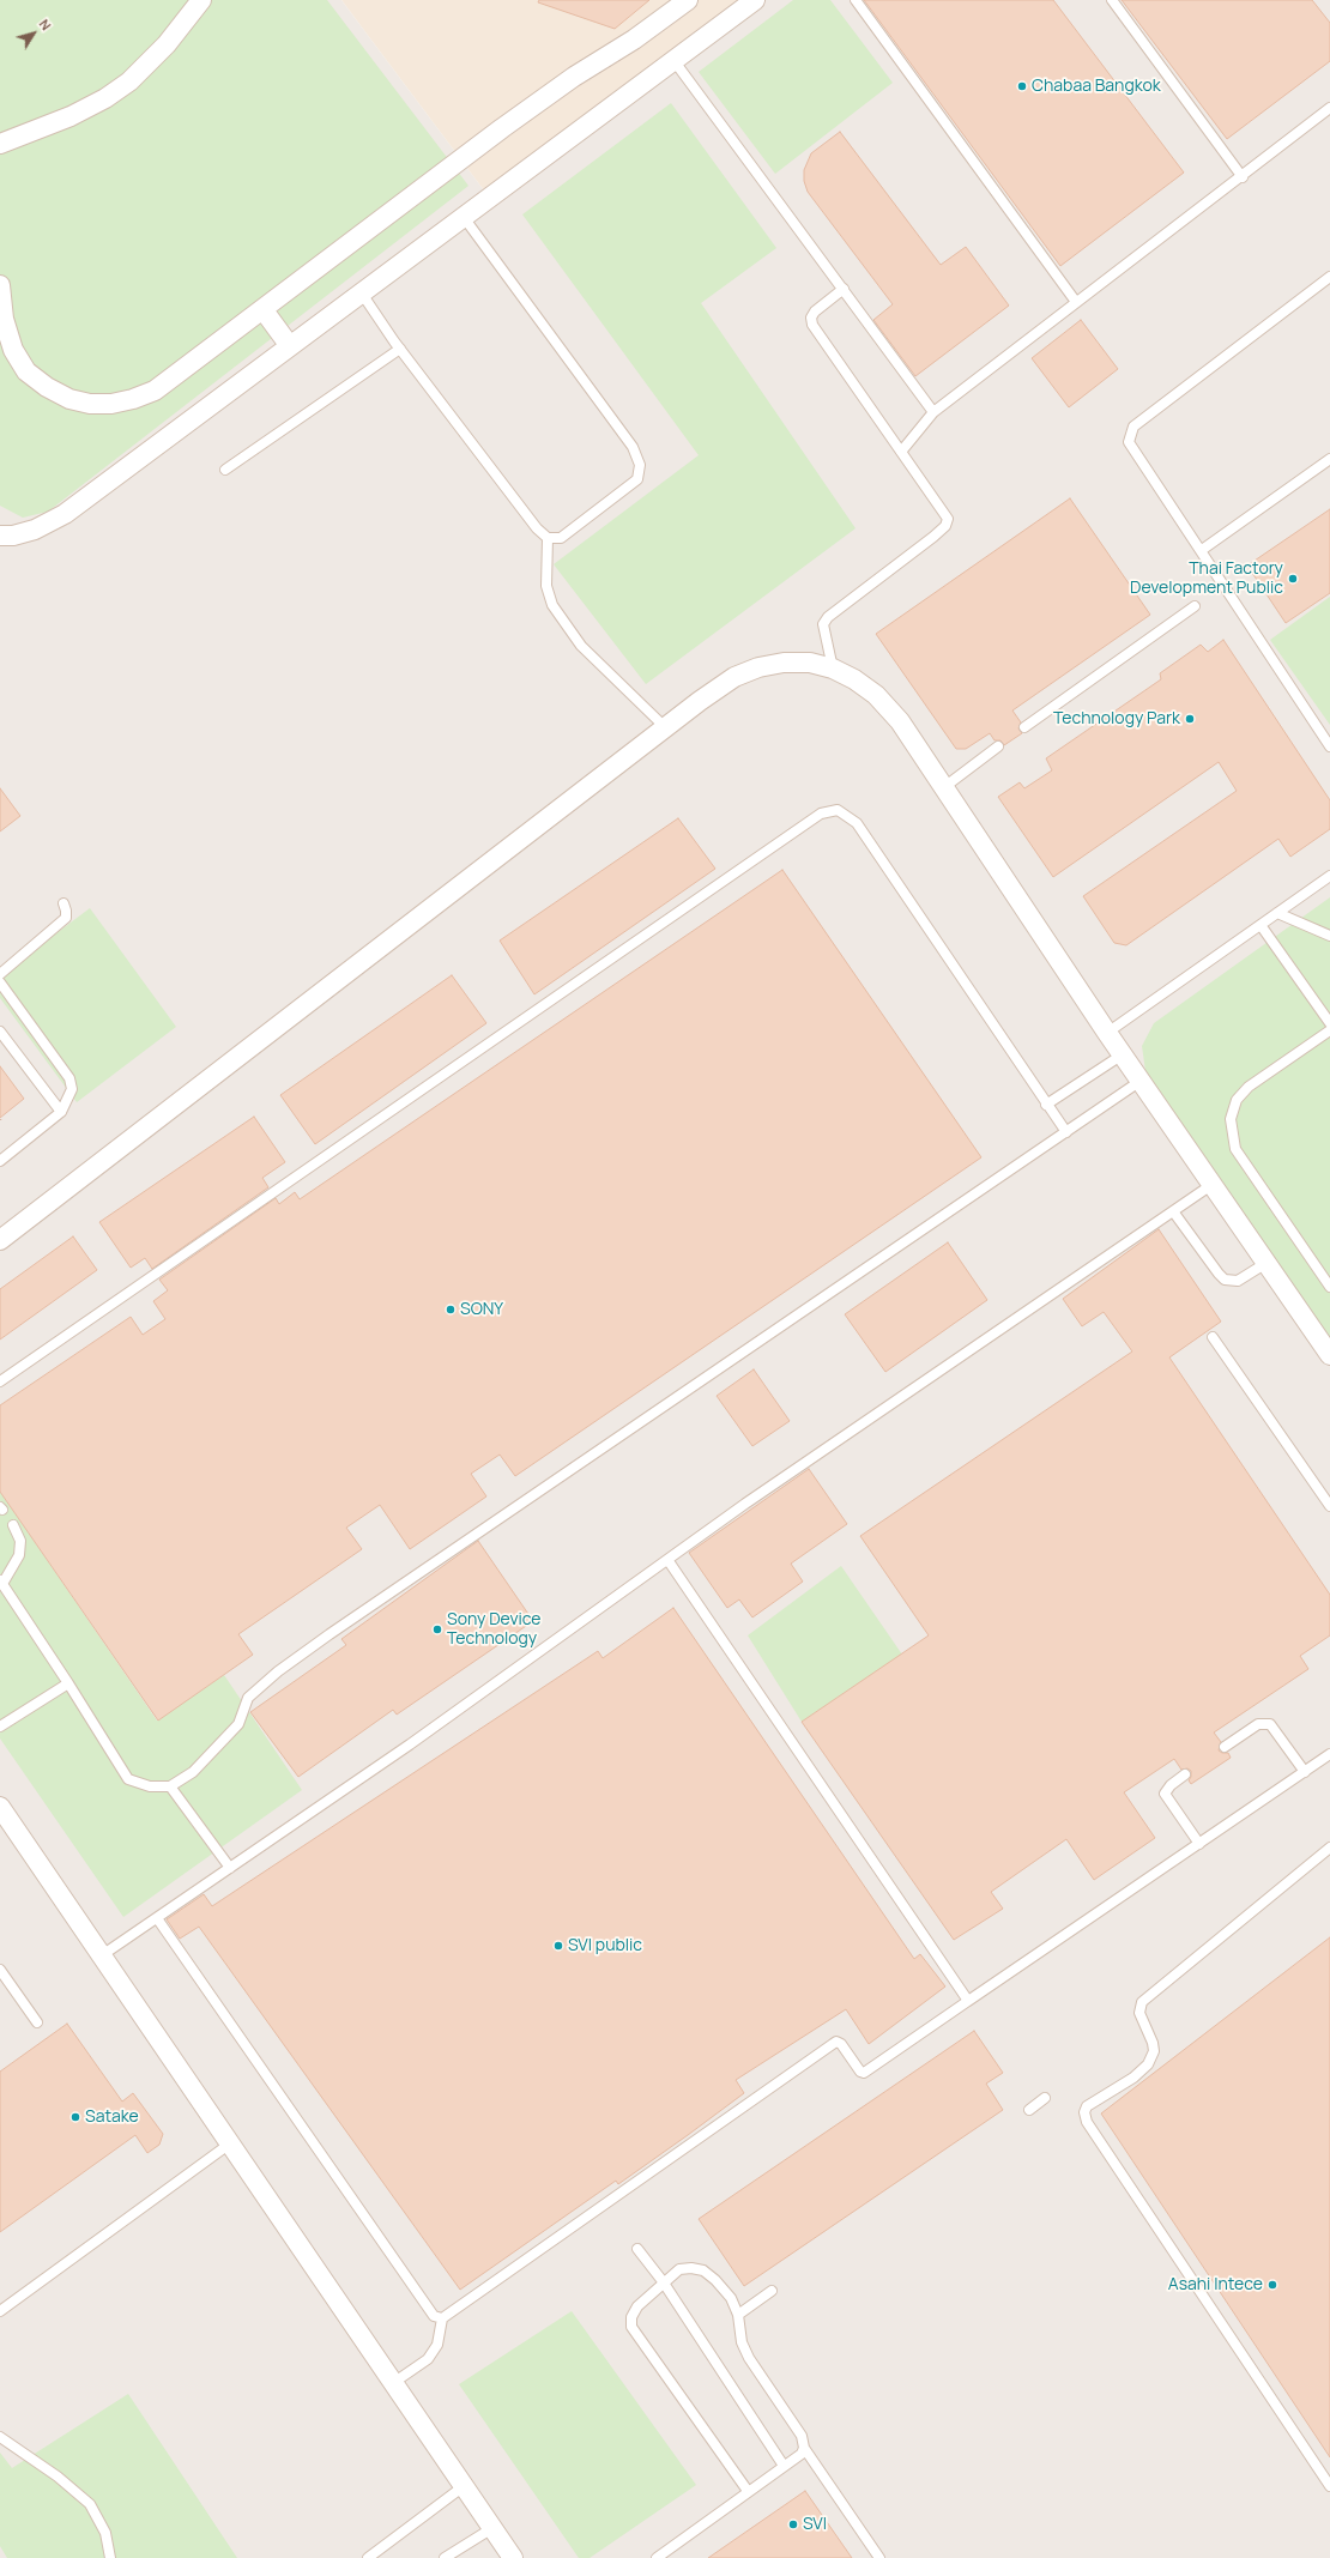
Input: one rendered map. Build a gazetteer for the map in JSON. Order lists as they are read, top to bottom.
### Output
{
  "places": [
    "Chabaa Bangkok",
    "Thai Factory Development Public",
    "Technology Park",
    "SONY",
    "Sony Device Technology",
    "SVI public",
    "Satake",
    "Asahi Intece",
    "SVI"
  ],
  "north": "top right"
}
